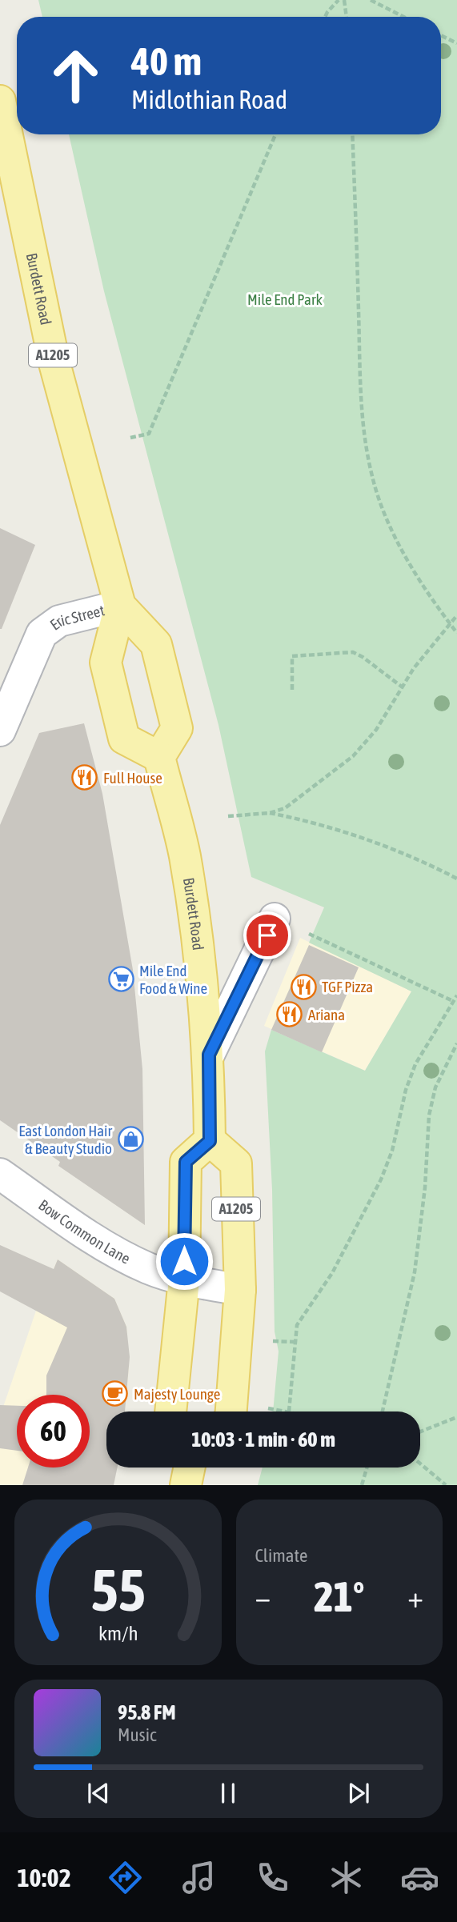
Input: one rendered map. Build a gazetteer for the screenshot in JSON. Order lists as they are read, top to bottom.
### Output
{
  "streets": {
    "main road": ["Burdett Road", "A1205"],
    "street": ["Eric Street", "Bow Common Lane"]
  },
  "crossings": [
    ["Burdett Road", "A1205"],
    ["Burdett Road", "Eric Street"],
    ["A1205", "Bow Common Lane"]
  ],
  "parks": ["Mile End Park"],
  "places": {
    "restaurant": ["Full House", "TGF Pizza", "Ariana"],
    "supermarket": ["Mile End Food & Wine"],
    "shop": ["East London Hair & Beauty Studio"],
    "cafe": ["Majesty Lounge"]
  },
  "page": {
    "turn": ["40 m", "Midlothian Road"],
    "limit": "60",
    "trip": "10:03 · 1 min · 60 m",
    "tile": "Climate",
    "heat": ["−", "21°", "+"],
    "song": ["95.8 FM", "Music"],
    "tabs": "10:02",
    "gauge": ["55", "km/h"]
  }
}
